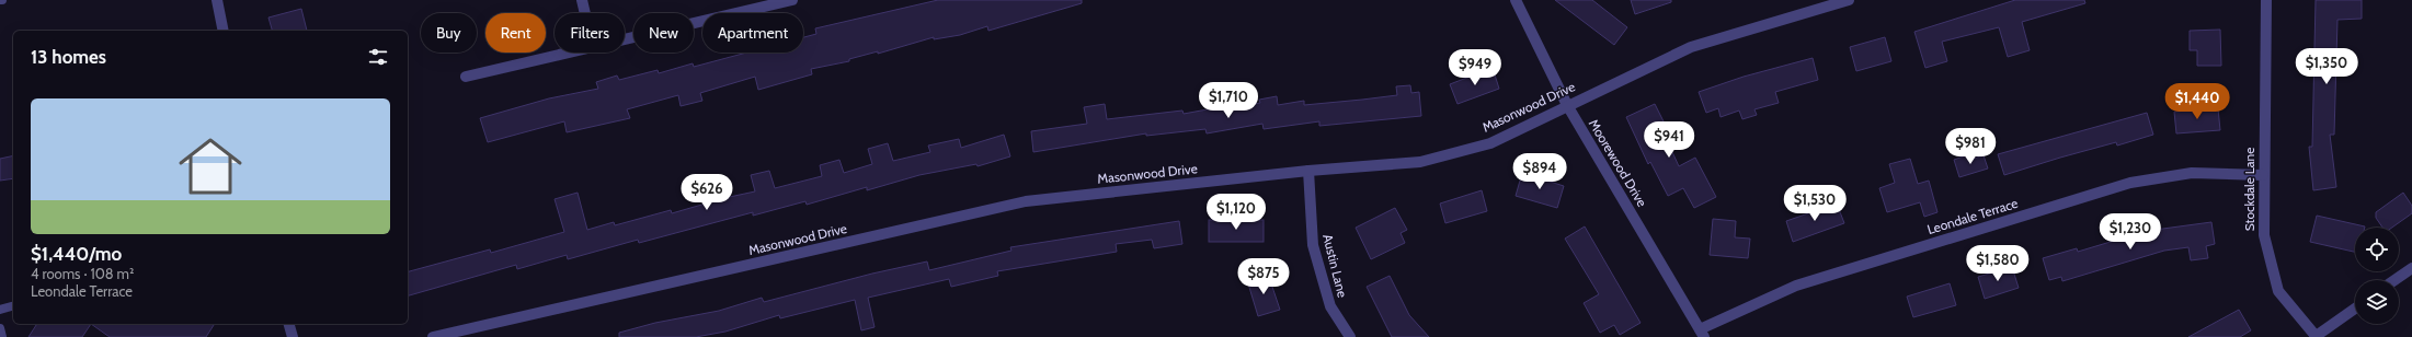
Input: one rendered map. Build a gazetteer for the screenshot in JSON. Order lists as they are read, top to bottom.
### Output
{
  "streets": {
    "street": [
      "Masonwood Drive",
      "Moorewood Drive",
      "Stockdale Lane",
      "Leondale Terrace",
      "Austin Lane"
    ]
  },
  "crossings": [
    ["Masonwood Drive", "Moorewood Drive"],
    ["Masonwood Drive", "Austin Lane"],
    ["Moorewood Drive", "Leondale Terrace"],
    ["Stockdale Lane", "Leondale Terrace"]
  ],
  "page": {
    "chip": [
      "Buy",
      "Rent",
      "Filters",
      "New",
      "Apartment"
    ],
    "heading": "13 homes",
    "price": [
      "$1,350",
      "$949",
      "$1,710",
      "$1,440",
      "$941",
      "$981",
      "$894",
      "$626",
      "$1,530",
      "$1,120",
      "$1,230",
      "$1,580",
      "$875"
    ],
    "list": [
      {
        "name": "$1,440/mo",
        "note": "4 rooms · 108 m² · Leondale Terrace"
      }
    ]
  }
}
